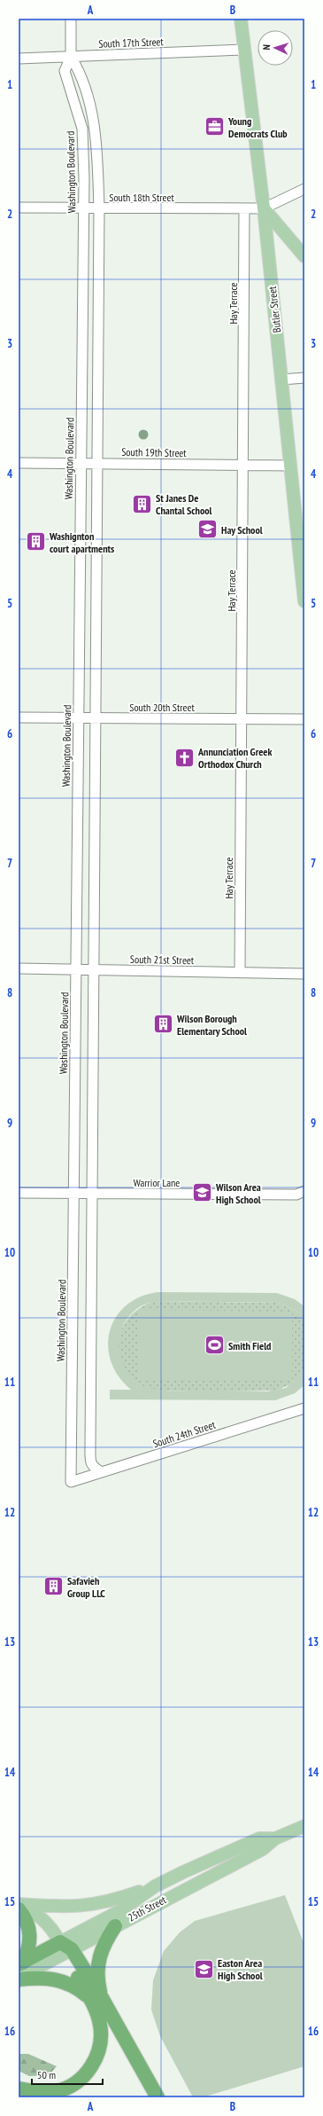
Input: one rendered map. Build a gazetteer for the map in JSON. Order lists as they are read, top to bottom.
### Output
{
  "streets": {
    "highway": ["25th Street"],
    "main road": ["Butler Street"],
    "street": [
      "South 17th Street",
      "Washington Boulevard",
      "South 18th Street",
      "Hay Terrace",
      "South 19th Street",
      "South 20th Street",
      "South 21st Street",
      "Warrior Lane",
      "South 24th Street"
    ]
  },
  "crossings": [
    ["South 17th Street", "Washington Boulevard"],
    ["South 17th Street", "Butler Street"],
    ["Washington Boulevard", "South 18th Street"],
    ["Washington Boulevard", "South 19th Street"],
    ["Washington Boulevard", "South 20th Street"],
    ["Washington Boulevard", "South 21st Street"],
    ["Washington Boulevard", "Warrior Lane"],
    ["Washington Boulevard", "South 24th Street"],
    ["South 18th Street", "Hay Terrace"],
    ["South 18th Street", "Butler Street"],
    ["Hay Terrace", "South 19th Street"],
    ["Hay Terrace", "South 20th Street"],
    ["Hay Terrace", "South 21st Street"],
    ["Butler Street", "South 19th Street"]
  ],
  "places": {
    "office": ["Young Democrats Club"],
    "building": [
      "St Janes De Chantal School",
      "Washignton court apartments",
      "Wilson Borough Elementary School",
      "Safavieh Group LLC"
    ],
    "school or university": ["Hay School", "Wilson Area High School", "Easton Area High School"],
    "church": ["Annunciation Greek Orthodox Church"],
    "sports": ["Smith Field"]
  },
  "scale_bar": "50 m",
  "north": "left",
  "grid": {
    "columns": ["A", "B"],
    "rows": [
      "1",
      "2",
      "3",
      "4",
      "5",
      "6",
      "7",
      "8",
      "9",
      "10",
      "11",
      "12",
      "13",
      "14",
      "15",
      "16"
    ]
  }
}
